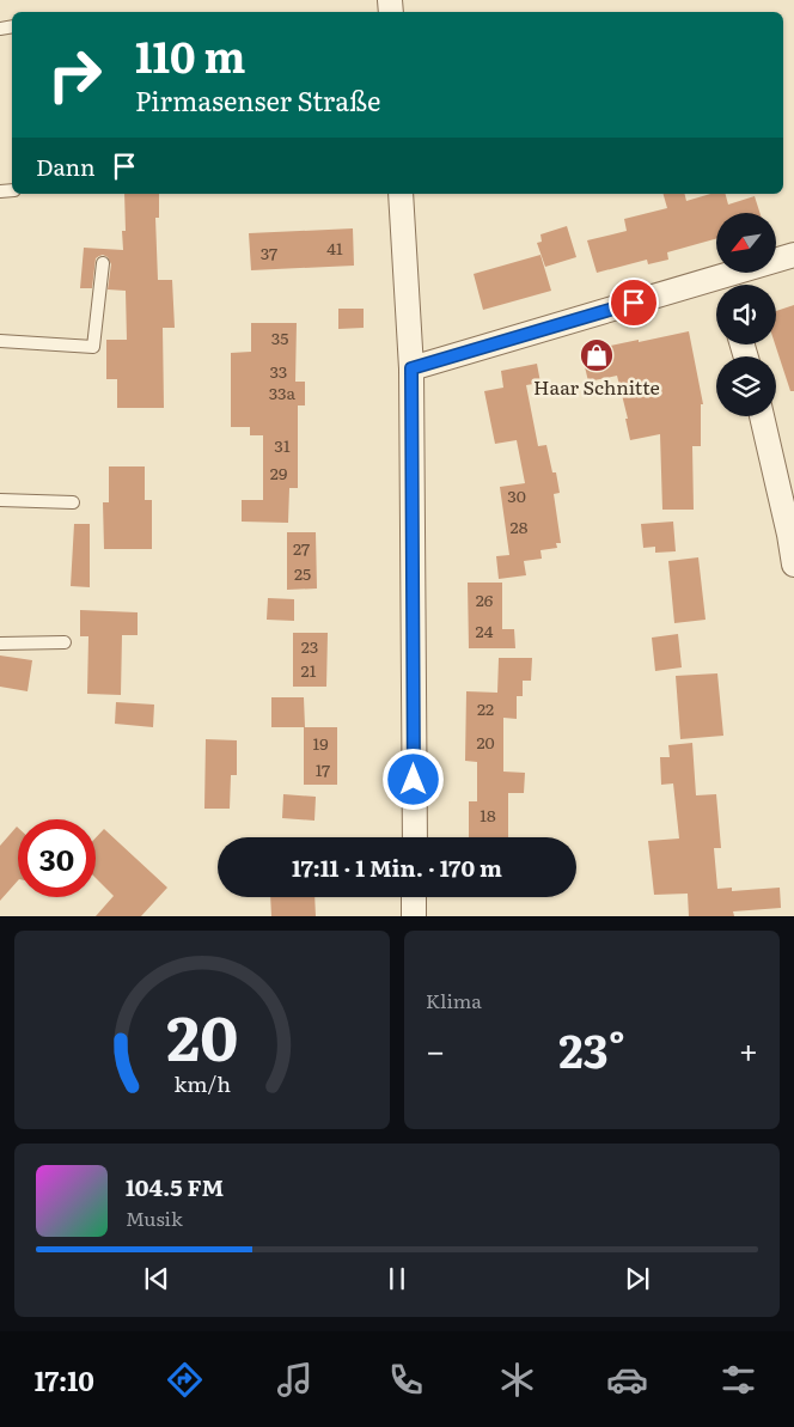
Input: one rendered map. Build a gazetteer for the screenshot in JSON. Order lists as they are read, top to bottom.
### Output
{
  "places": {
    "shop": ["Haar Schnitte"]
  },
  "house_numbers": [
    "41",
    "37",
    "35",
    "33",
    "33a",
    "31",
    "29",
    "30",
    "28",
    "27",
    "25",
    "26",
    "24",
    "23",
    "21",
    "22",
    "20",
    "19",
    "17",
    "18"
  ],
  "north": "bottom left",
  "page": {
    "turn": ["110 m", "Pirmasenser Straße"],
    "then": "Dann",
    "limit": "30",
    "trip": "17:11 · 1 Min. · 170 m",
    "tile": "Klima",
    "heat": ["−", "23°", "+"],
    "song": ["104.5 FM", "Musik"],
    "tabs": "17:10",
    "gauge": ["20", "km/h"]
  }
}
